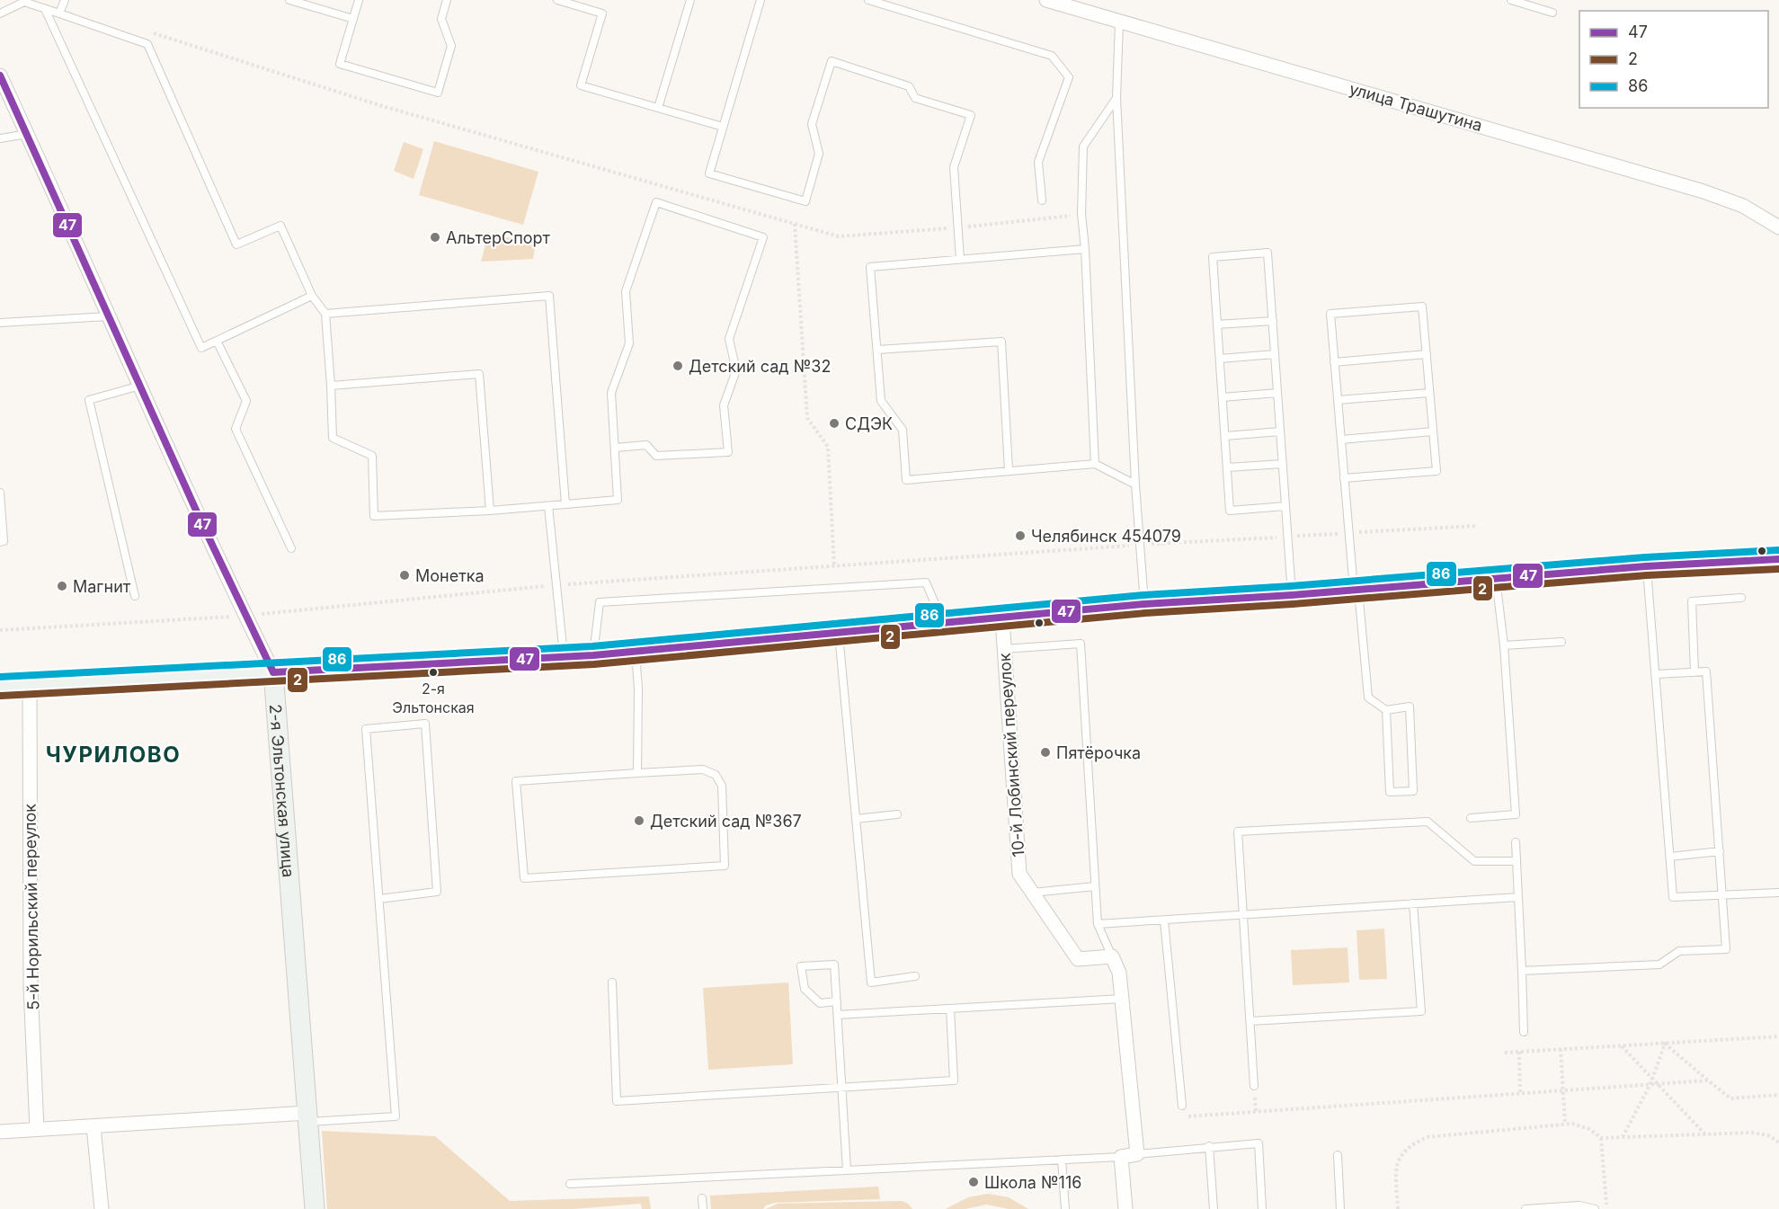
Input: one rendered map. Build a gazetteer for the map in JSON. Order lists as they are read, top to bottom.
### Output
{
  "streets": {
    "street": [
      "улица Трашутина",
      "10-й Лобинский переулок",
      "2-я Эльтонская улица",
      "5-й Норильский переулок"
    ]
  },
  "districts": ["ЧУРИЛОВО"],
  "places": [
    "АльтерСпорт",
    "Детский сад №32",
    "СДЭК",
    "Челябинск 454079",
    "Монетка",
    "Магнит",
    "2-я Эльтонская",
    "Пятёрочка",
    "Детский сад №367",
    "Школа №116"
  ],
  "lines": ["transit line 47", "transit line 86", "transit line 2"],
  "legend": ["47", "2", "86"]
}
